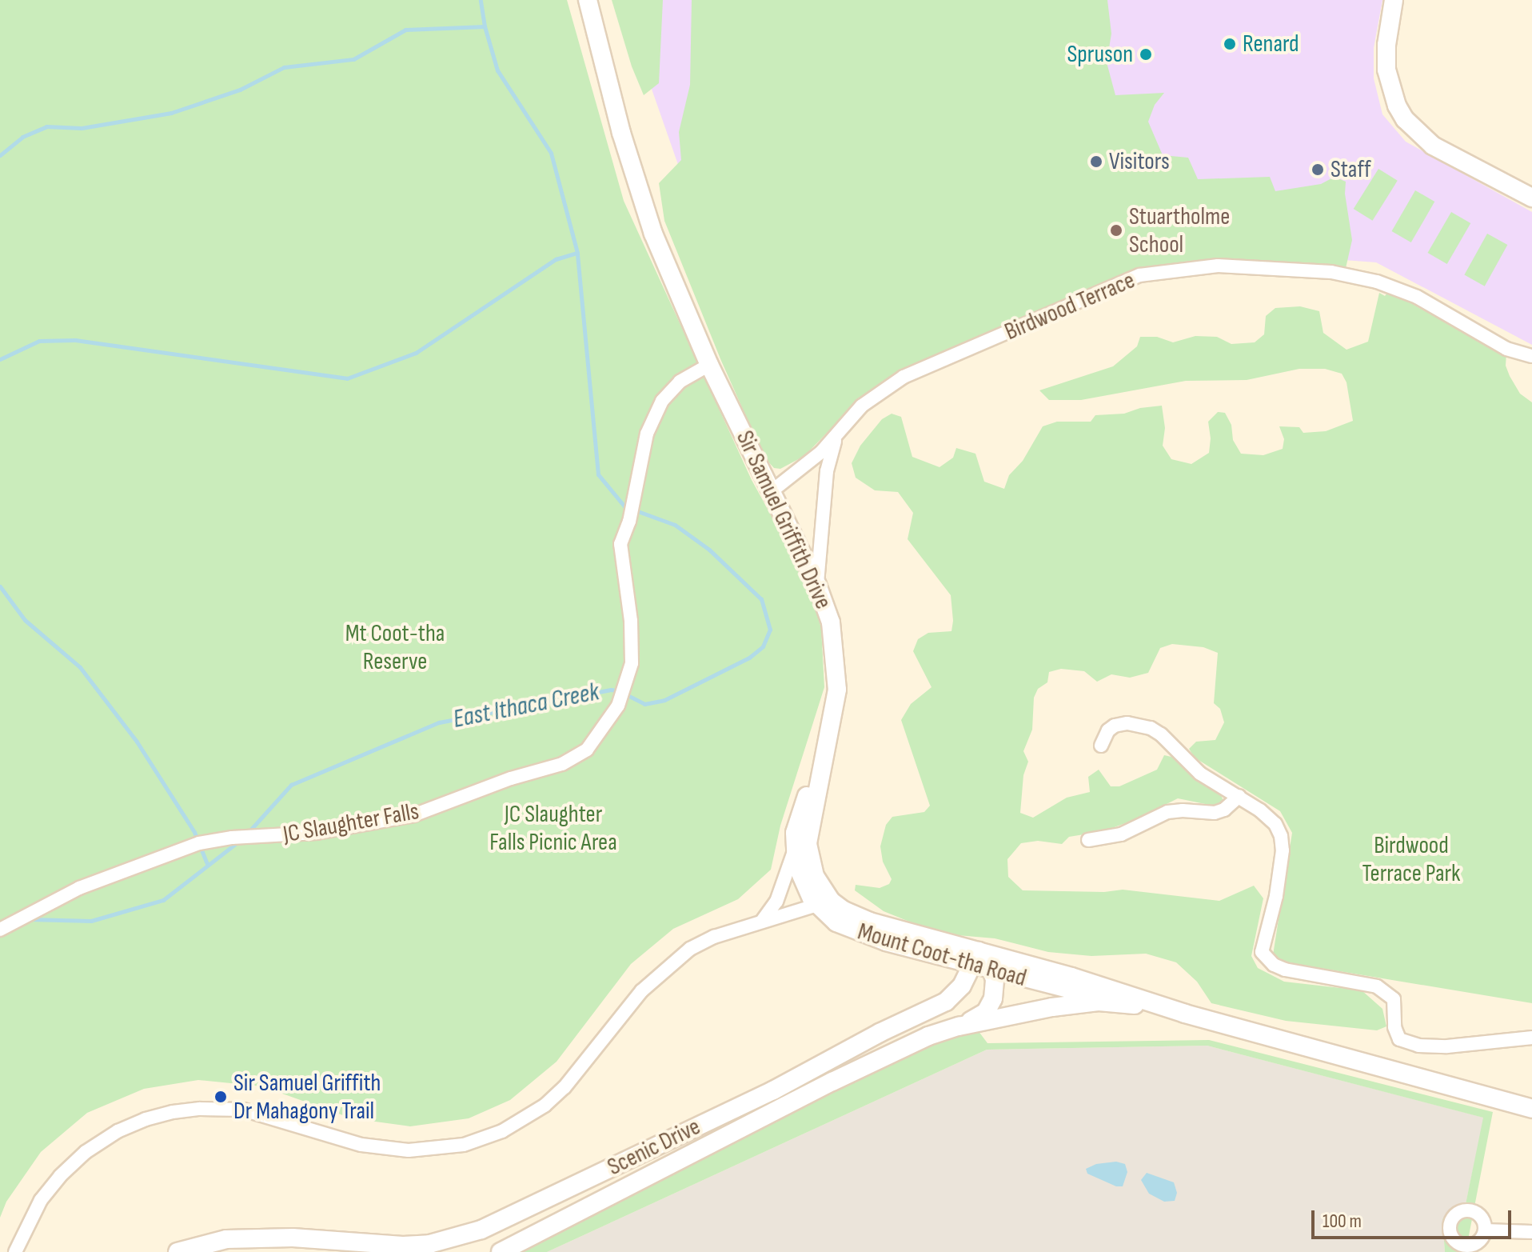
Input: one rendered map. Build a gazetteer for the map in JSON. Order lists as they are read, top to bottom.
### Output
{
  "streets": {
    "main road": ["Sir Samuel Griffith Drive", "Mount Coot-tha Road", "Scenic Drive"],
    "street": ["Birdwood Terrace", "JC Slaughter Falls"]
  },
  "crossings": [
    ["Birdwood Terrace", "Sir Samuel Griffith Drive"],
    ["Sir Samuel Griffith Drive", "JC Slaughter Falls"],
    ["Sir Samuel Griffith Drive", "Mount Coot-tha Road"],
    ["Sir Samuel Griffith Drive", "Scenic Drive"],
    ["Mount Coot-tha Road", "Scenic Drive"]
  ],
  "water": ["East Ithaca Creek"],
  "parks": ["Mt Coot-tha Reserve", "JC Slaughter Falls Picnic Area", "Birdwood Terrace Park"],
  "places": [
    "Renard",
    "Spruson",
    "Visitors",
    "Staff",
    "Stuartholme School",
    "Sir Samuel Griffith Dr Mahagony Trail"
  ],
  "scale_bar": "100 m"
}
